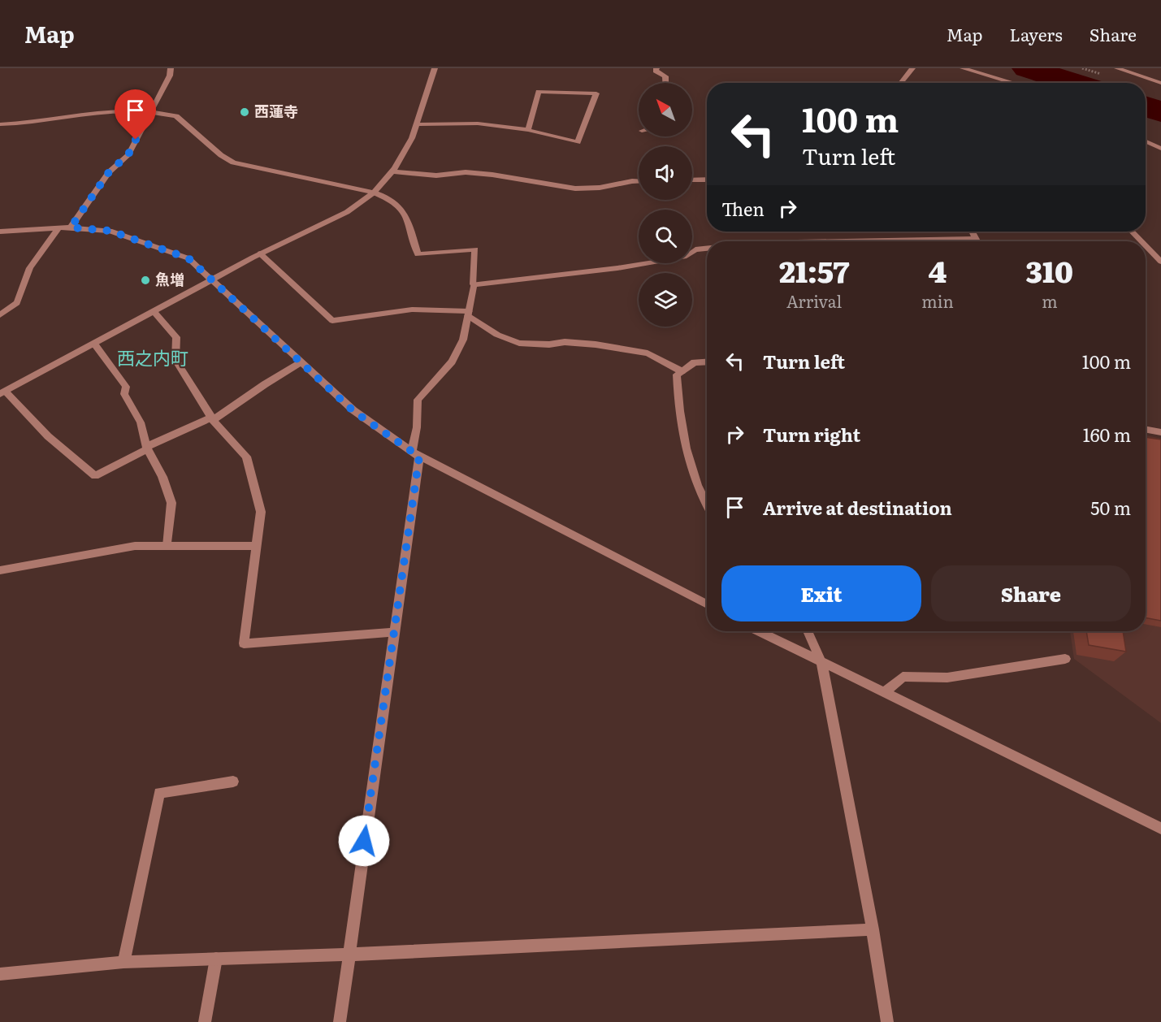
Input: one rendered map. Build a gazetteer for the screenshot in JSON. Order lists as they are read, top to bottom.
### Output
{
  "districts": ["西之内町"],
  "places": ["西蓮寺", "魚増"],
  "north": "top left",
  "page": {
    "header": "Map",
    "nav": ["Map", "Layers", "Share"],
    "turn": ["100 m", "Turn left"],
    "then": "Then",
    "eta": [
      "21:57",
      "Arrival",
      "4",
      "min",
      "310",
      "m"
    ],
    "list": [
      {
        "name": "Turn left",
        "value": "100 m"
      },
      {
        "name": "Turn right",
        "value": "160 m"
      },
      {
        "name": "Arrive at destination",
        "value": "50 m"
      }
    ],
    "buttons": ["Exit", "Share"]
  }
}
